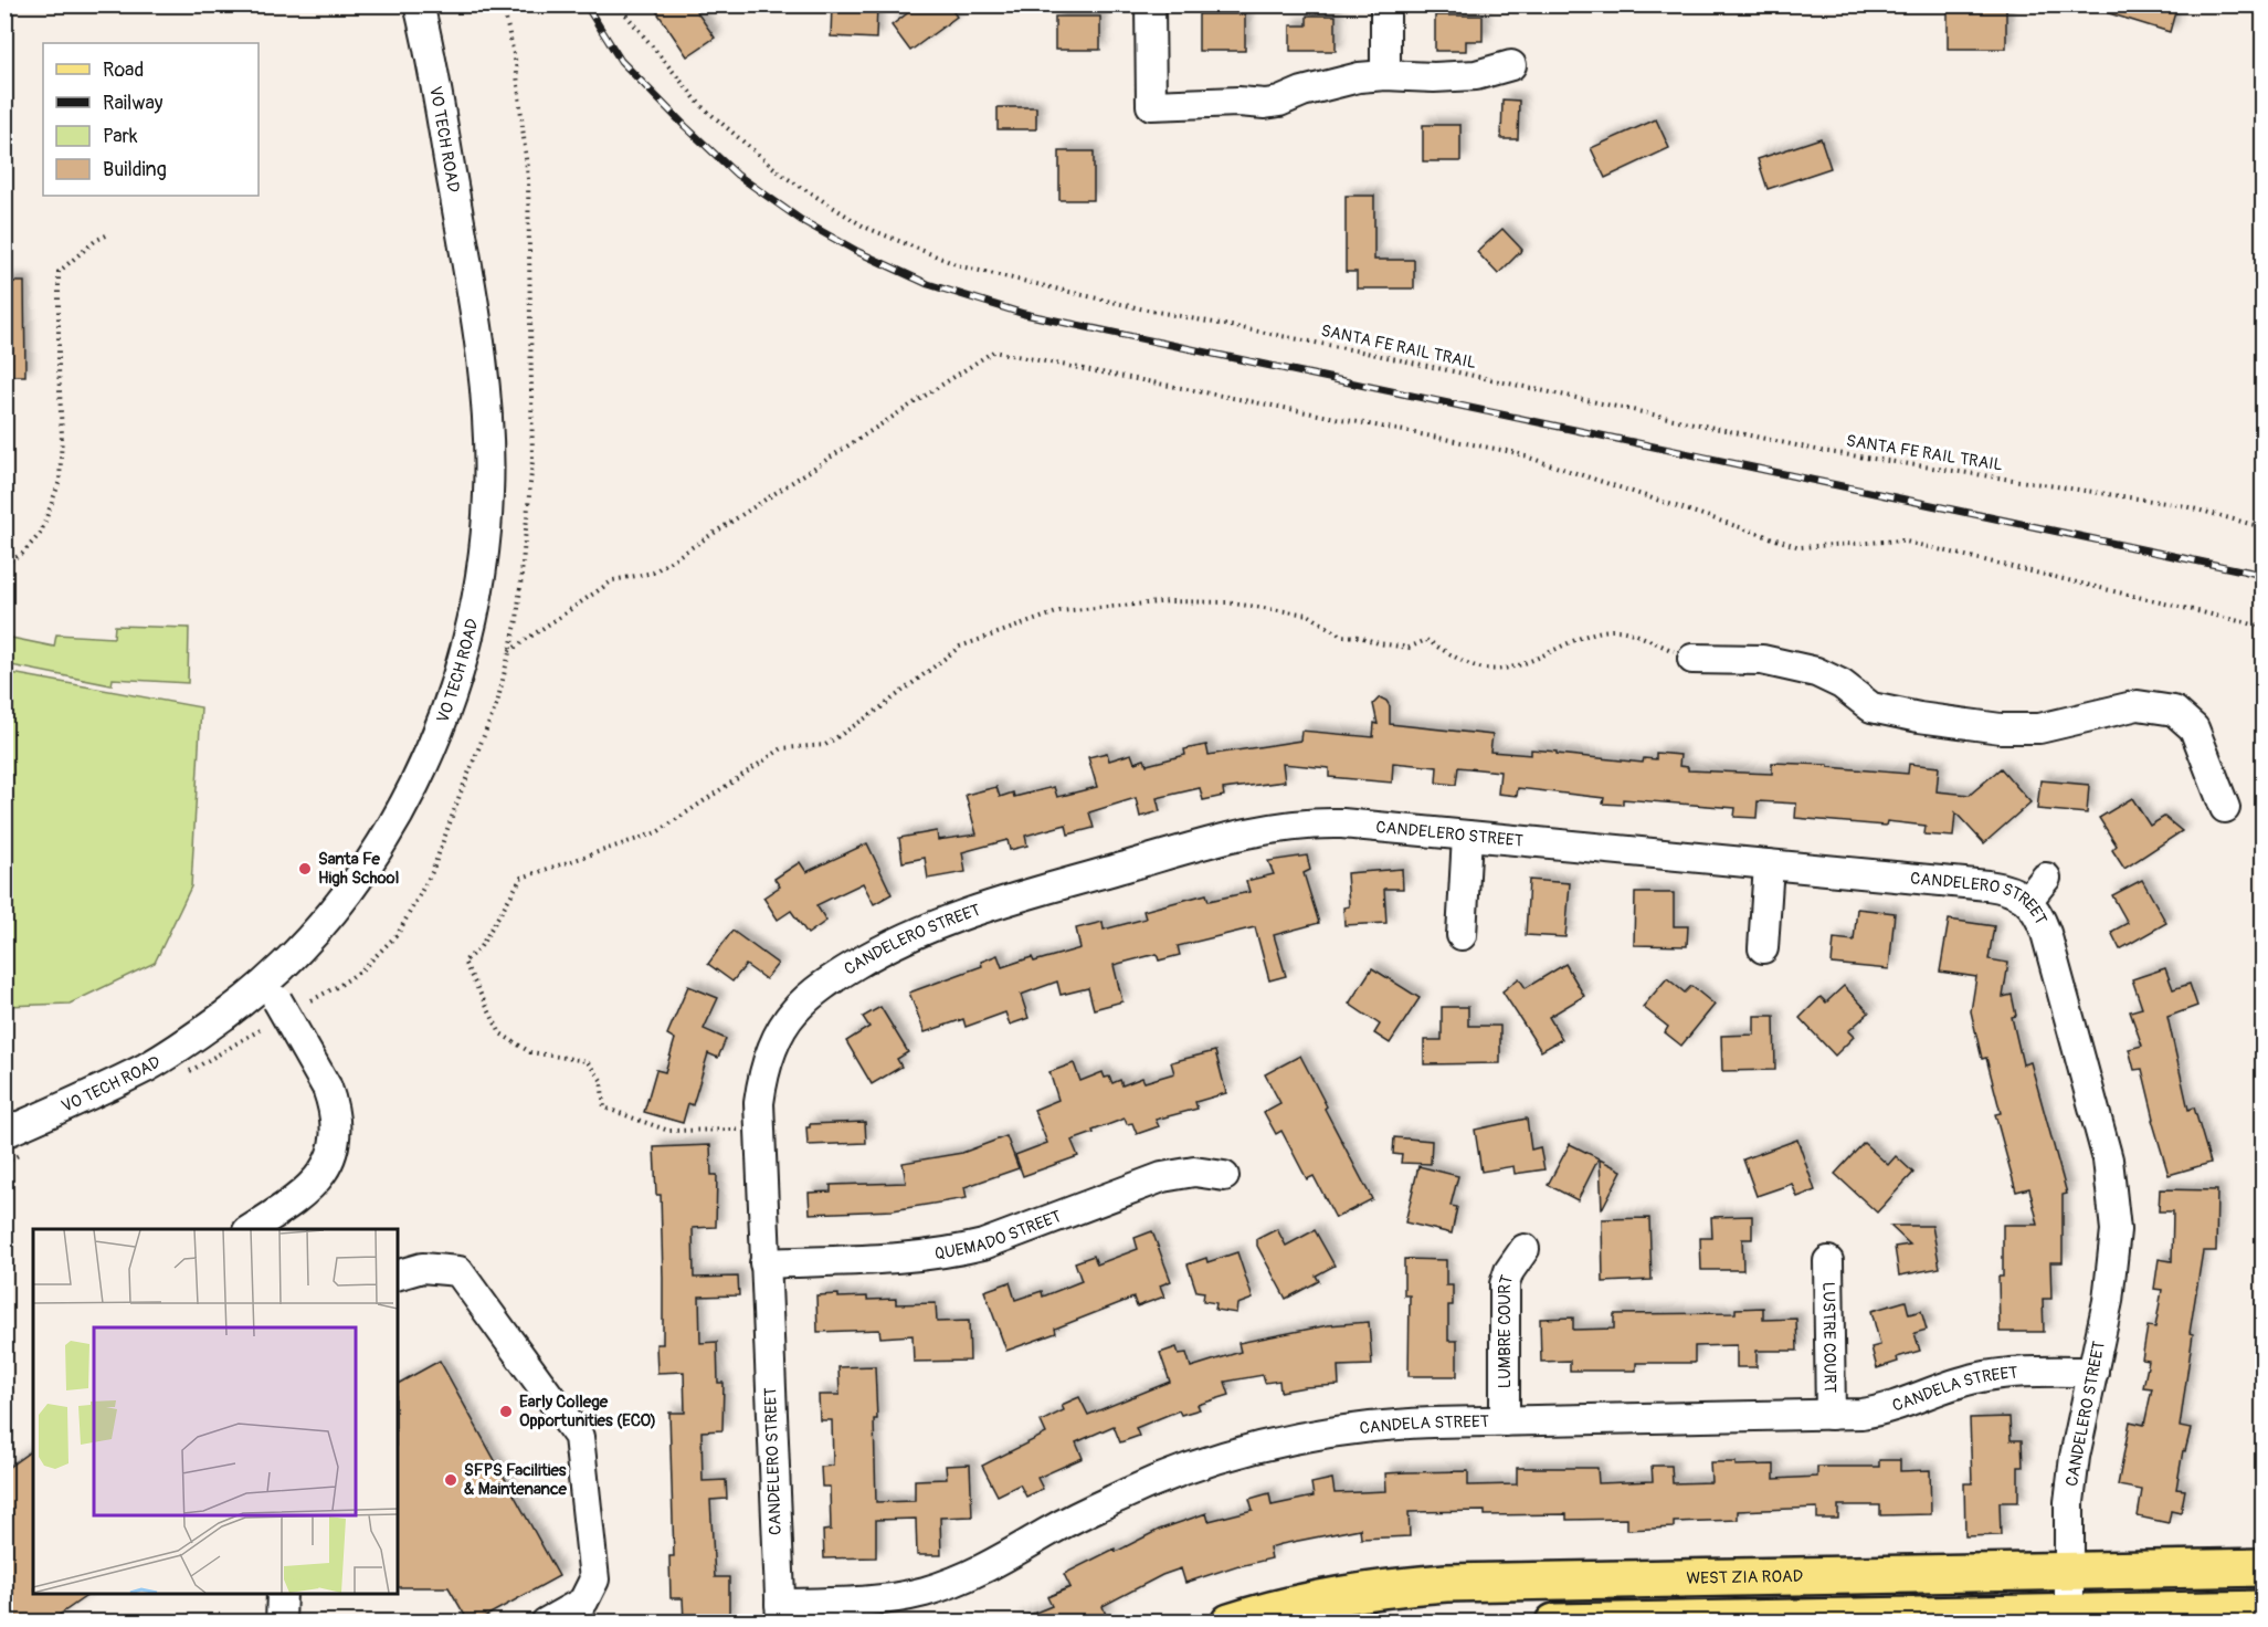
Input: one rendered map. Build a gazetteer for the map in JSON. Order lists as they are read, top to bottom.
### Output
{
  "streets": {
    "main road": ["WEST ZIA ROAD"],
    "street": [
      "VO TECH ROAD",
      "CANDELERO STREET",
      "QUEMADO STREET",
      "LUMBRE COURT",
      "LUSTRE COURT",
      "CANDELA STREET"
    ],
    "path": ["SANTA FE RAIL TRAIL"]
  },
  "crossings": [
    ["CANDELERO STREET", "QUEMADO STREET"],
    ["CANDELERO STREET", "CANDELA STREET"],
    ["CANDELERO STREET", "WEST ZIA ROAD"],
    ["LUMBRE COURT", "CANDELA STREET"],
    ["LUSTRE COURT", "CANDELA STREET"]
  ],
  "places": ["Santa Fe High School", "Early College Opportunities (ECO)", "SFPS Facilities & Maintenance"],
  "legend": [
    "Road",
    "Railway",
    "Park",
    "Building"
  ]
}
